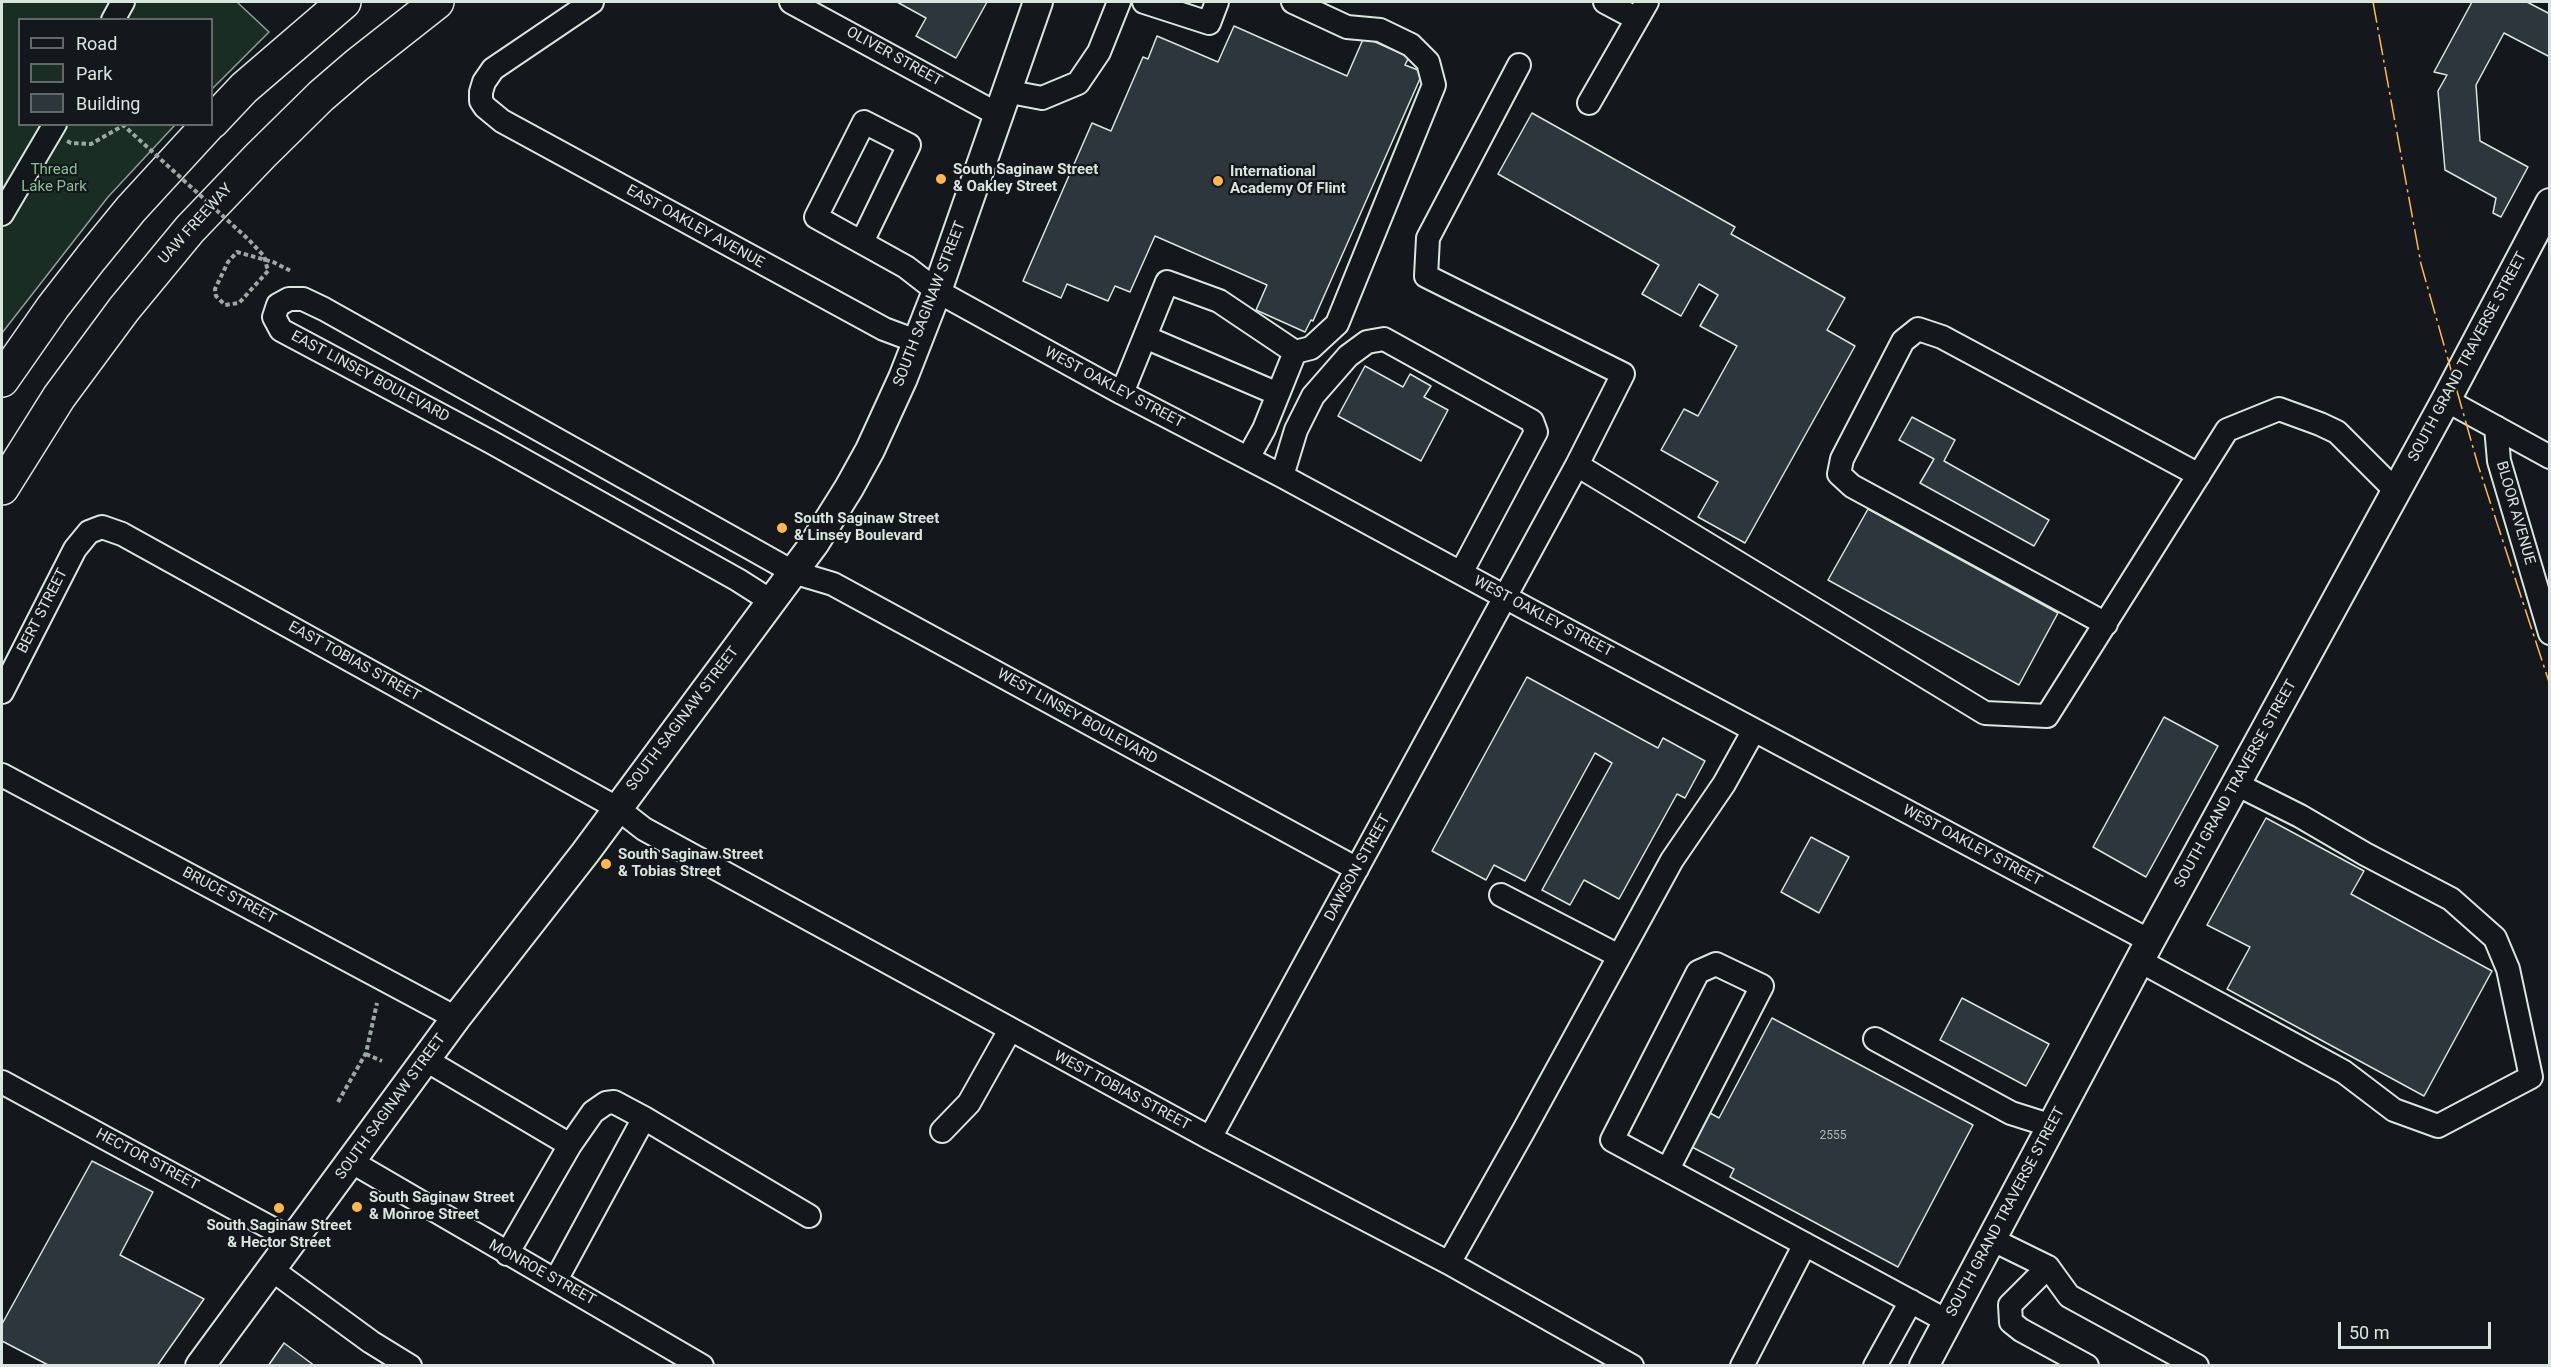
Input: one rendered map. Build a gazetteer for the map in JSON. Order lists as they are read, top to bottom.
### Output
{
  "streets": {
    "highway": ["UAW FREEWAY"],
    "main road": ["SOUTH SAGINAW STREET", "SOUTH GRAND TRAVERSE STREET"],
    "street": [
      "OLIVER STREET",
      "EAST OAKLEY AVENUE",
      "EAST LINSEY BOULEVARD",
      "WEST OAKLEY STREET",
      "BLOOR AVENUE",
      "BERT STREET",
      "EAST TOBIAS STREET",
      "WEST LINSEY BOULEVARD",
      "DAWSON STREET",
      "BRUCE STREET",
      "WEST TOBIAS STREET",
      "HECTOR STREET",
      "MONROE STREET"
    ]
  },
  "crossings": [
    ["OLIVER STREET", "SOUTH SAGINAW STREET"],
    ["EAST OAKLEY AVENUE", "SOUTH SAGINAW STREET"],
    ["SOUTH SAGINAW STREET", "EAST LINSEY BOULEVARD"],
    ["SOUTH SAGINAW STREET", "WEST OAKLEY STREET"],
    ["SOUTH SAGINAW STREET", "EAST TOBIAS STREET"],
    ["SOUTH SAGINAW STREET", "WEST LINSEY BOULEVARD"],
    ["SOUTH SAGINAW STREET", "BRUCE STREET"],
    ["SOUTH SAGINAW STREET", "WEST TOBIAS STREET"],
    ["SOUTH SAGINAW STREET", "HECTOR STREET"],
    ["SOUTH SAGINAW STREET", "MONROE STREET"],
    ["SOUTH GRAND TRAVERSE STREET", "WEST OAKLEY STREET"],
    ["EAST LINSEY BOULEVARD", "WEST LINSEY BOULEVARD"],
    ["WEST OAKLEY STREET", "DAWSON STREET"],
    ["BERT STREET", "EAST TOBIAS STREET"],
    ["EAST TOBIAS STREET", "WEST TOBIAS STREET"],
    ["WEST LINSEY BOULEVARD", "DAWSON STREET"],
    ["DAWSON STREET", "WEST TOBIAS STREET"]
  ],
  "parks": ["Thread Lake Park"],
  "places": [
    "South Saginaw Street & Oakley Street",
    "International Academy Of Flint",
    "South Saginaw Street & Linsey Boulevard",
    "South Saginaw Street & Tobias Street",
    "South Saginaw Street & Monroe Street",
    "South Saginaw Street & Hector Street"
  ],
  "house_numbers": ["2555"],
  "legend": ["Road", "Park", "Building"],
  "scale_bar": "50 m"
}
